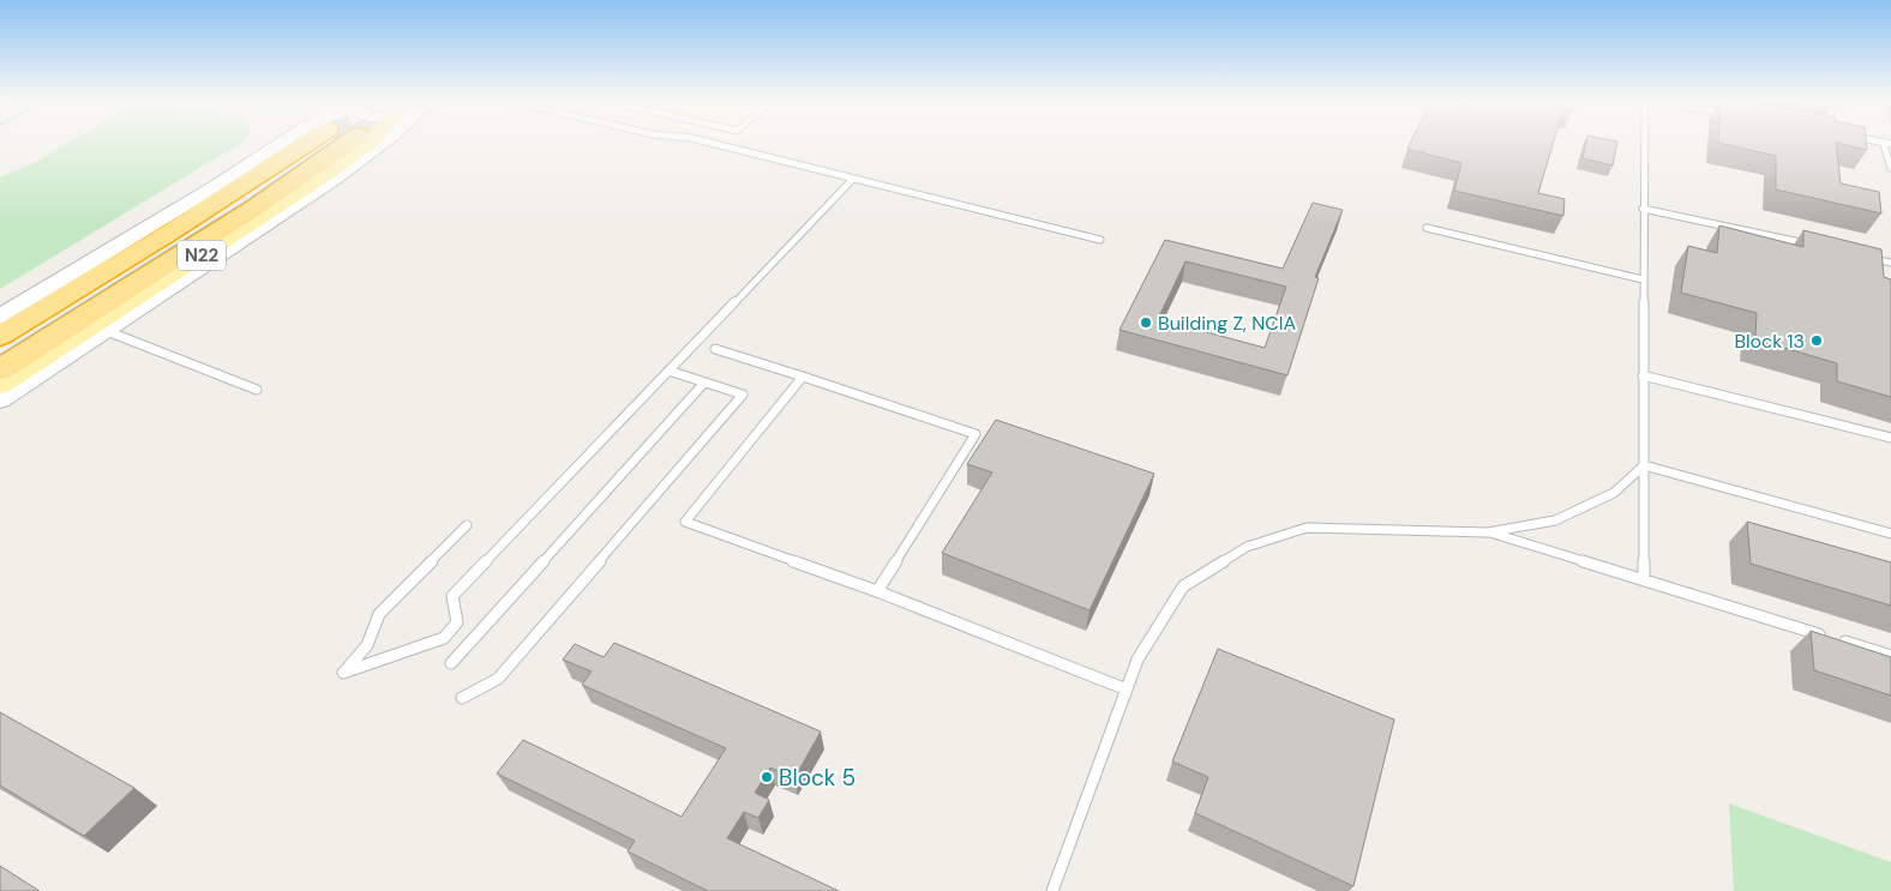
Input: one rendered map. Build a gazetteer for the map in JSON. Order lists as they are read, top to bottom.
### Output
{
  "streets": {
    "main road": ["N22"]
  },
  "places": ["Building Z, NCIA", "Block 13", "Block 5"]
}
